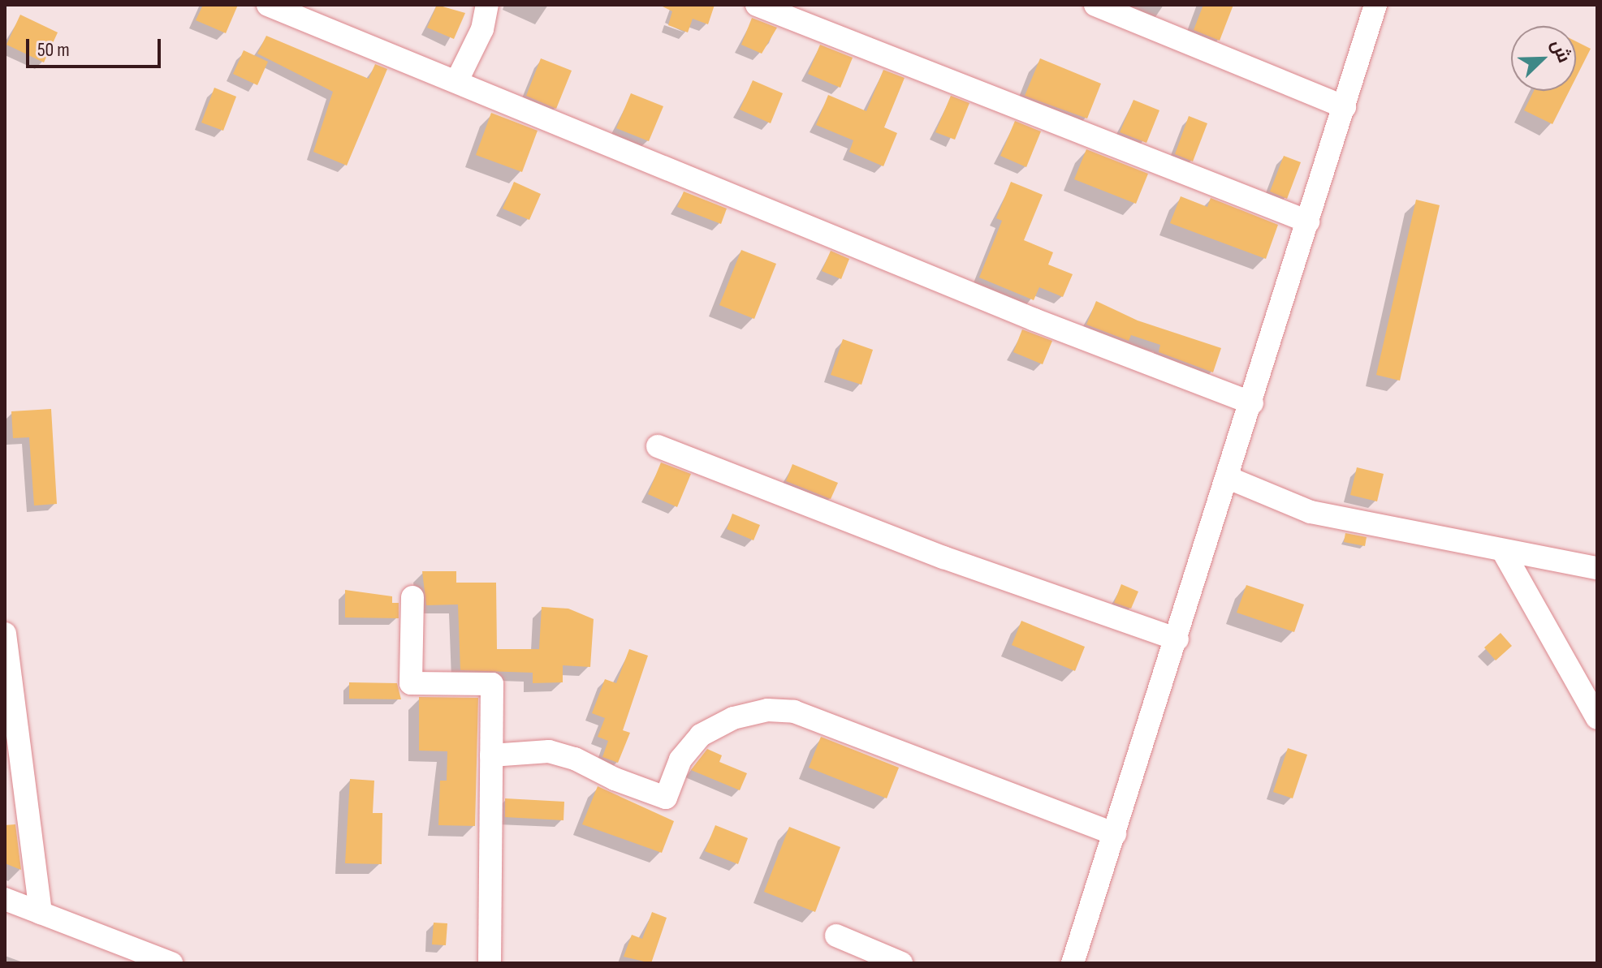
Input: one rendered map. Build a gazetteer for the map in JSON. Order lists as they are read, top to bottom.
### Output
{
  "scale_bar": "50 m",
  "north": "top right"
}
